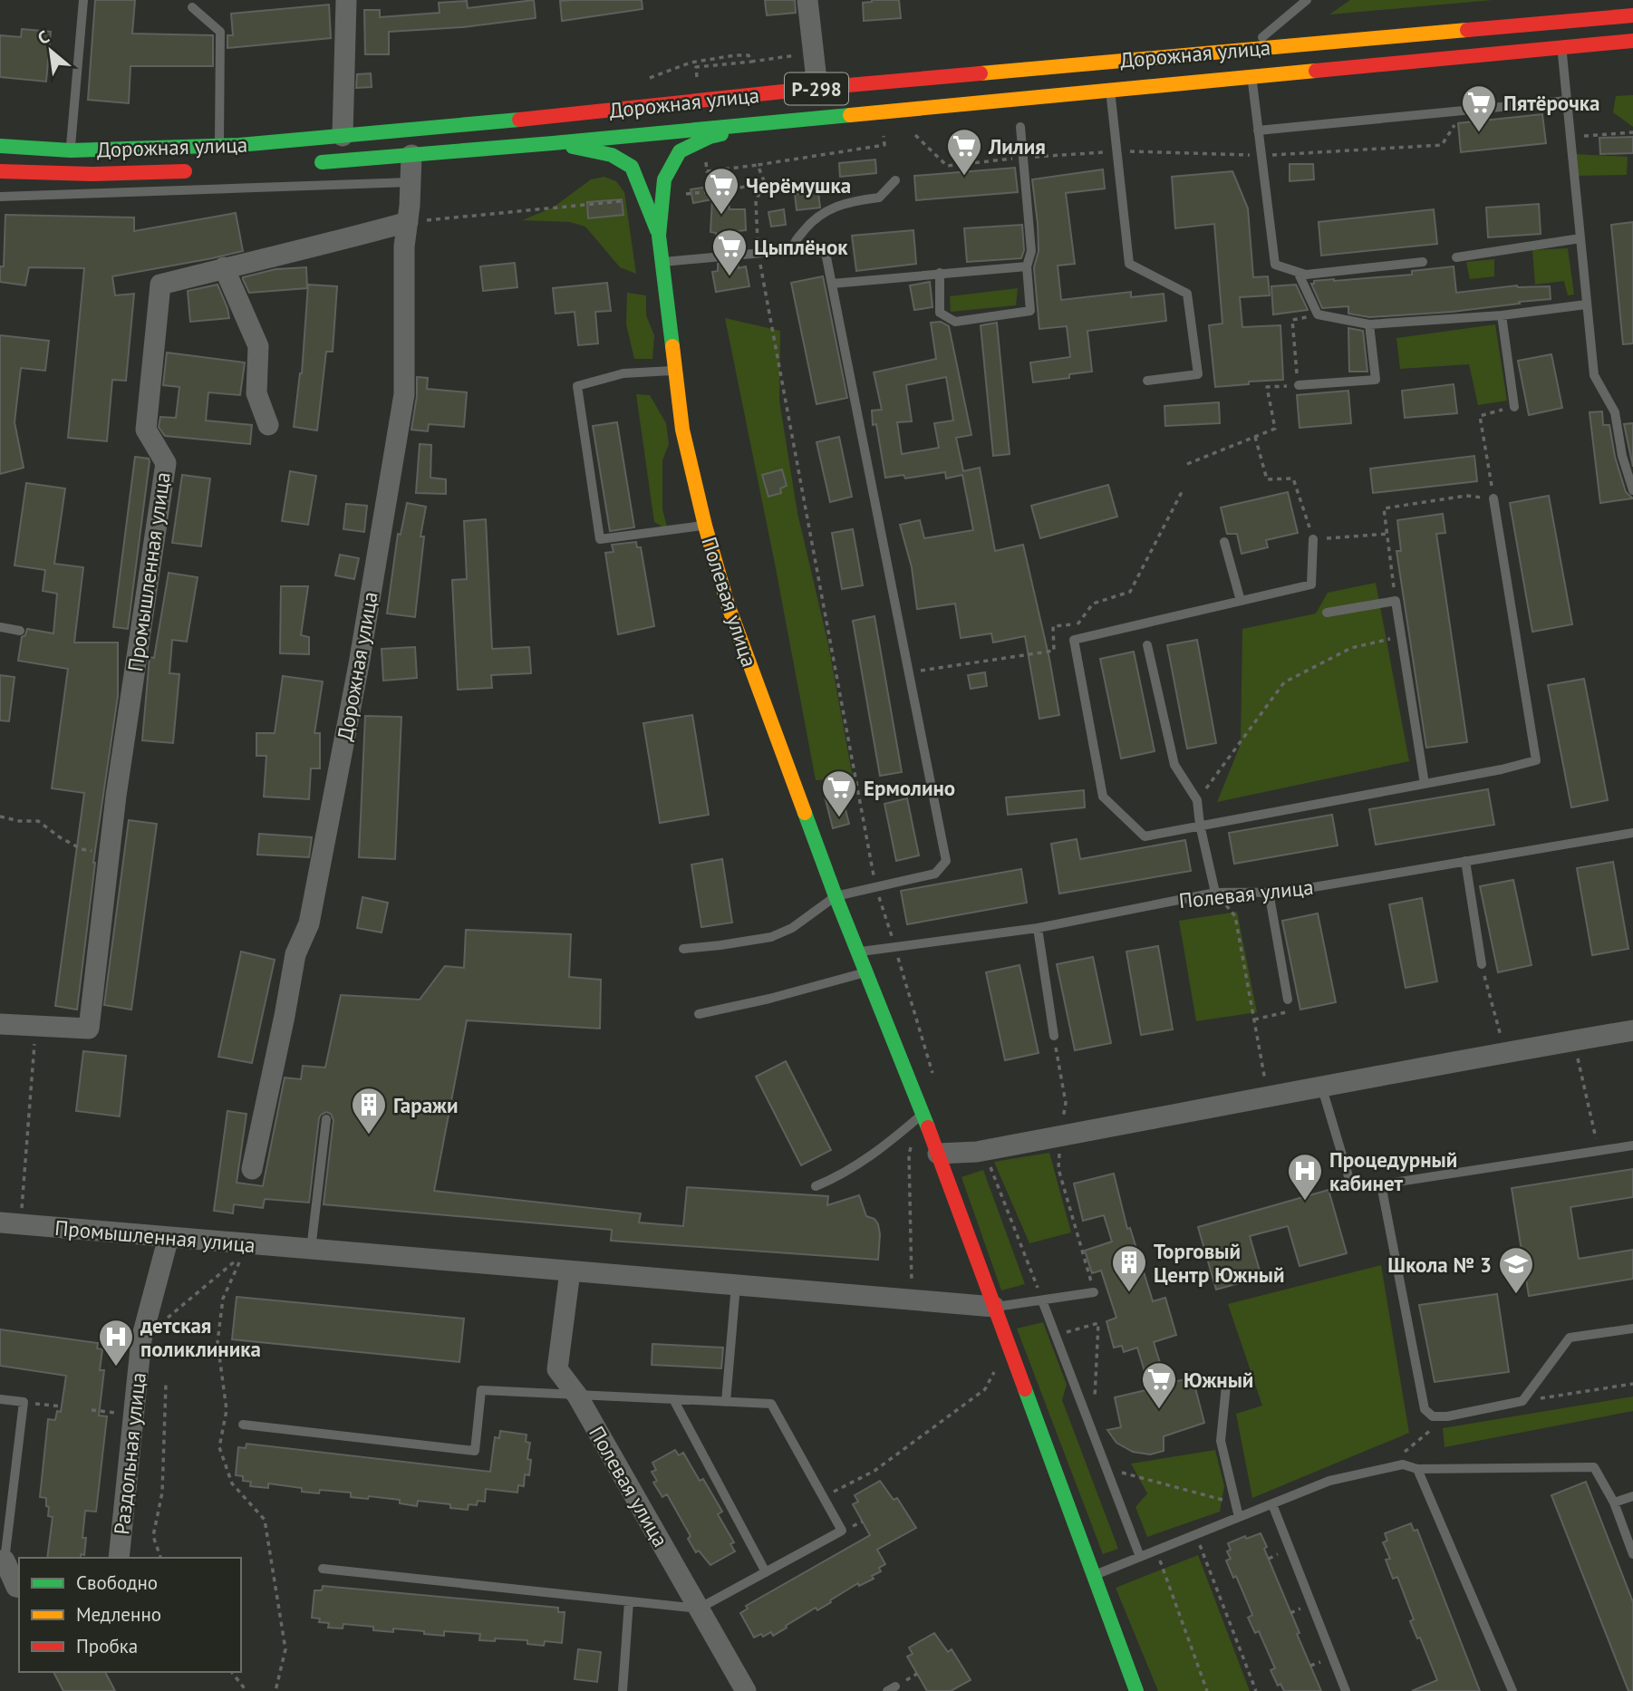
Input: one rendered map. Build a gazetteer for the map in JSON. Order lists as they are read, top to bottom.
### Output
{
  "streets": {
    "main road": ["Дорожная улица", "Р-298", "Полевая улица"],
    "street": ["Промышленная улица", "Раздольная улица"]
  },
  "crossings": [
    ["Дорожная улица", "Промышленная улица"],
    ["Промышленная улица", "Раздольная улица"]
  ],
  "places": {
    "supermarket": [
      "Пятёрочка",
      "Лилия",
      "Черёмушка",
      "Цыплёнок",
      "Ермолино",
      "Южный"
    ],
    "building": ["Гаражи", "Торговый Центр Южный"],
    "hospital": ["Процедурный кабинет", "детская поликлиника"],
    "school or university": ["Школа № 3"]
  },
  "legend": ["Свободно", "Медленно", "Пробка"],
  "north": "top left"
}
